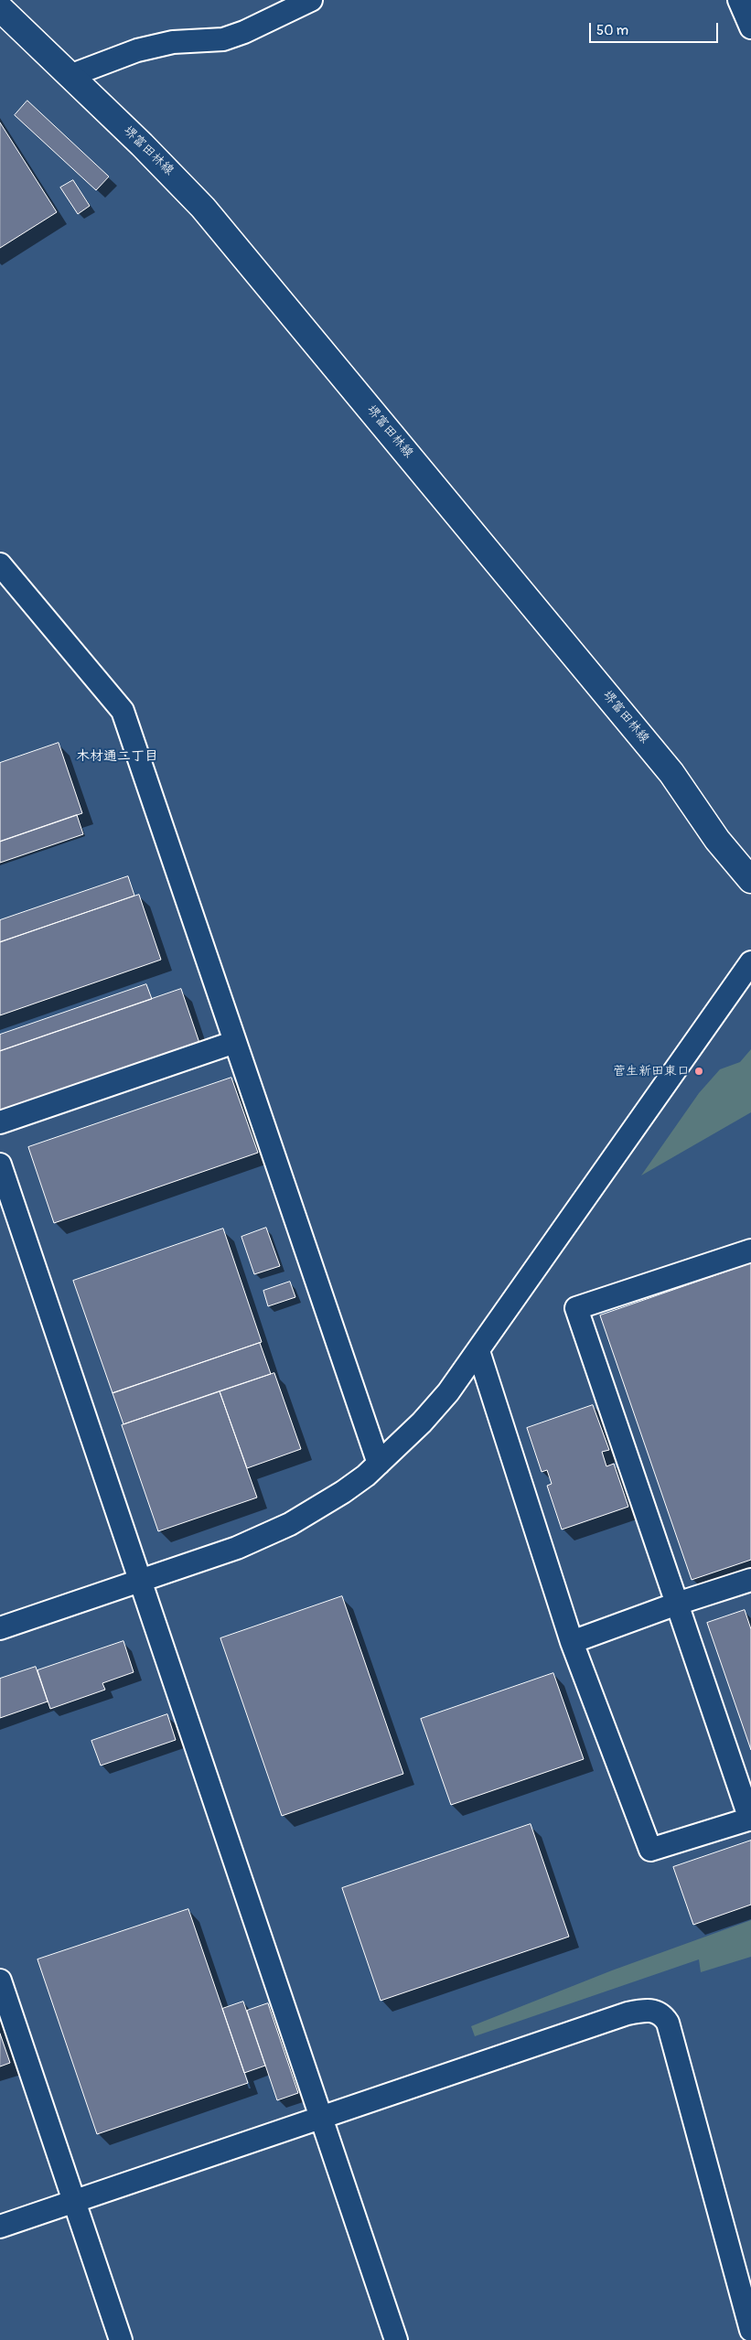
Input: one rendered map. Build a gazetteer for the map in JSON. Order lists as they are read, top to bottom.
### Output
{
  "streets": {
    "main road": ["堺富田林線"]
  },
  "districts": ["木材通二丁目"],
  "places": ["菅生新田東口"],
  "scale_bar": "50 m"
}
